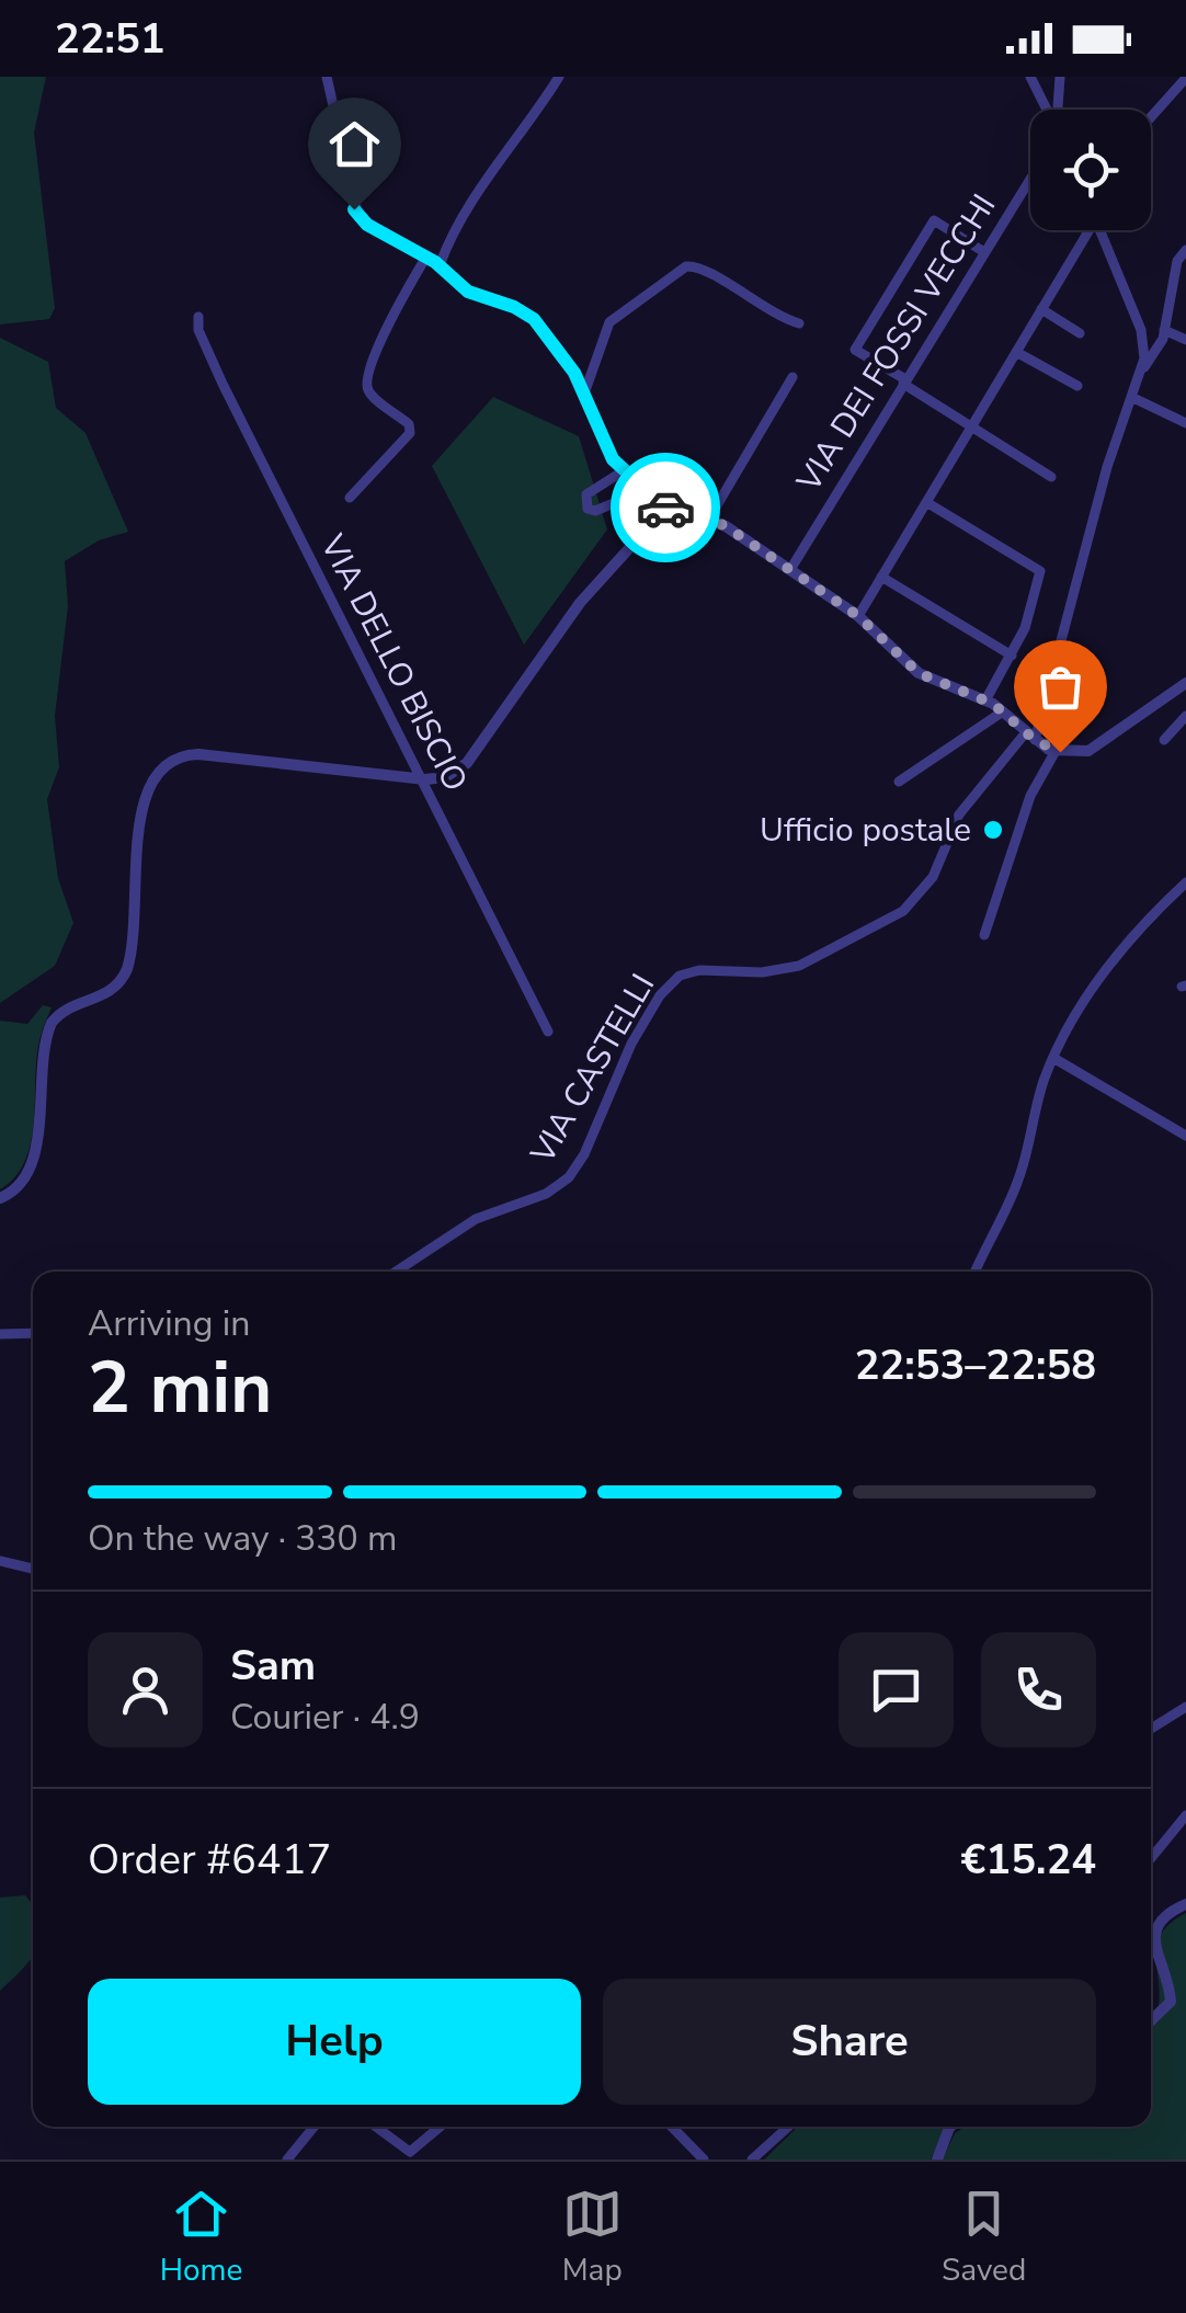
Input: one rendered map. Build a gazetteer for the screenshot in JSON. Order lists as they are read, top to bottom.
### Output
{
  "streets": {
    "street": ["VIA DEI FOSSI VECCHI", "VIA DELLO BISCIO", "VIA CASTELLI"]
  },
  "places": ["Ufficio postale"],
  "page": {
    "status": "22:51",
    "heading": ["2 min", "Arriving in", "22:53–22:58"],
    "panel": [
      "Sam",
      "Courier · 4.9",
      "Order #6417",
      "€15.24"
    ],
    "bar": "On the way · 330 m",
    "buttons": ["Help", "Share"],
    "tabs": ["Home", "Map", "Saved"]
  }
}
